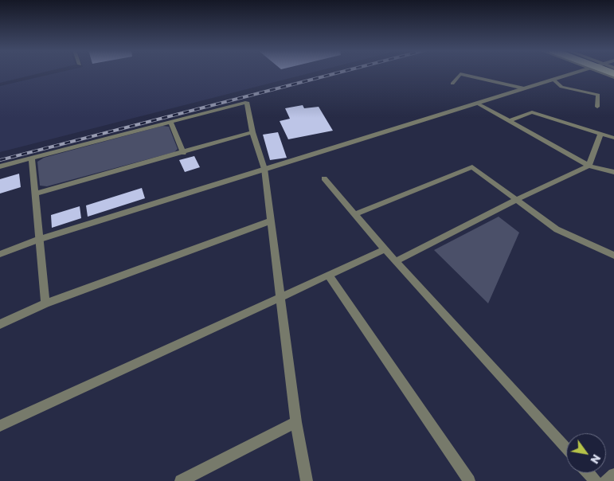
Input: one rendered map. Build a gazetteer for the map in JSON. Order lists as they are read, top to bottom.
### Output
{
  "north": "bottom right"
}
